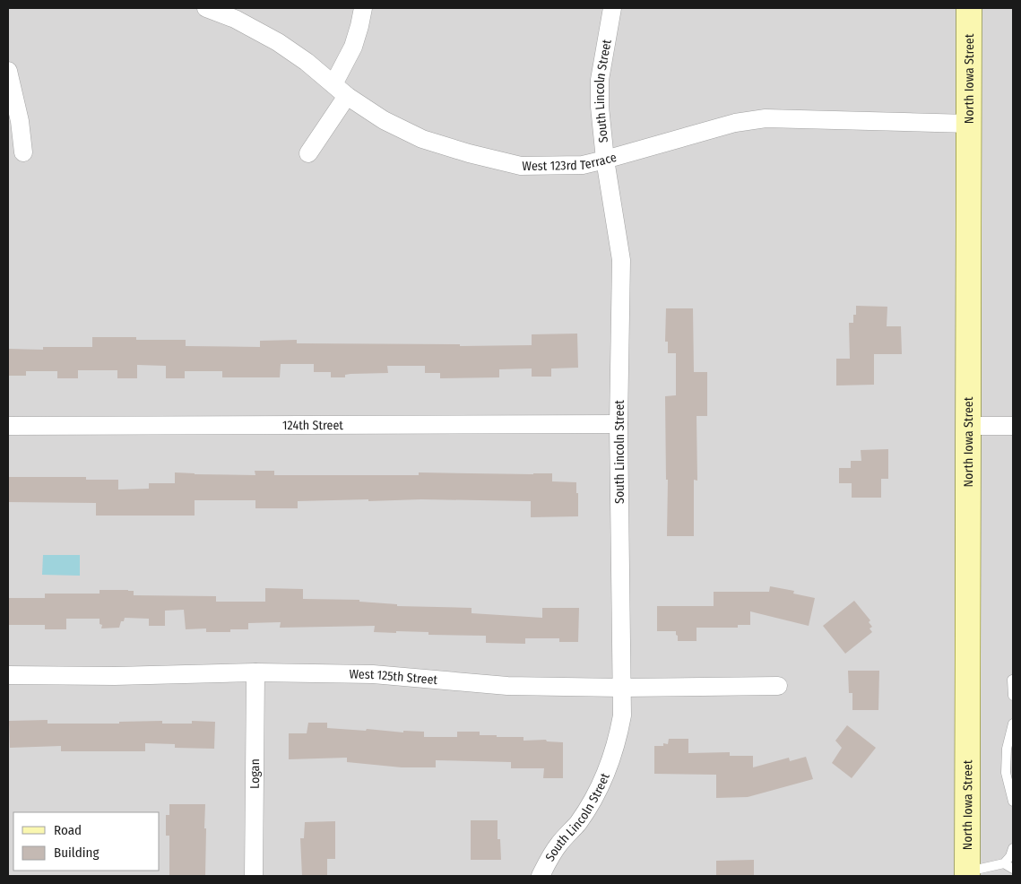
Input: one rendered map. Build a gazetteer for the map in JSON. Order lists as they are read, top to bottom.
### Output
{
  "streets": {
    "street": [
      "North Iowa Street",
      "South Lincoln Street",
      "West 123rd Terrace",
      "124th Street",
      "West 125th Street",
      "Logan"
    ]
  },
  "crossings": [
    ["North Iowa Street", "West 123rd Terrace"],
    ["South Lincoln Street", "West 123rd Terrace"],
    ["South Lincoln Street", "124th Street"],
    ["South Lincoln Street", "West 125th Street"],
    ["West 125th Street", "Logan"]
  ],
  "legend": ["Road", "Building"]
}
